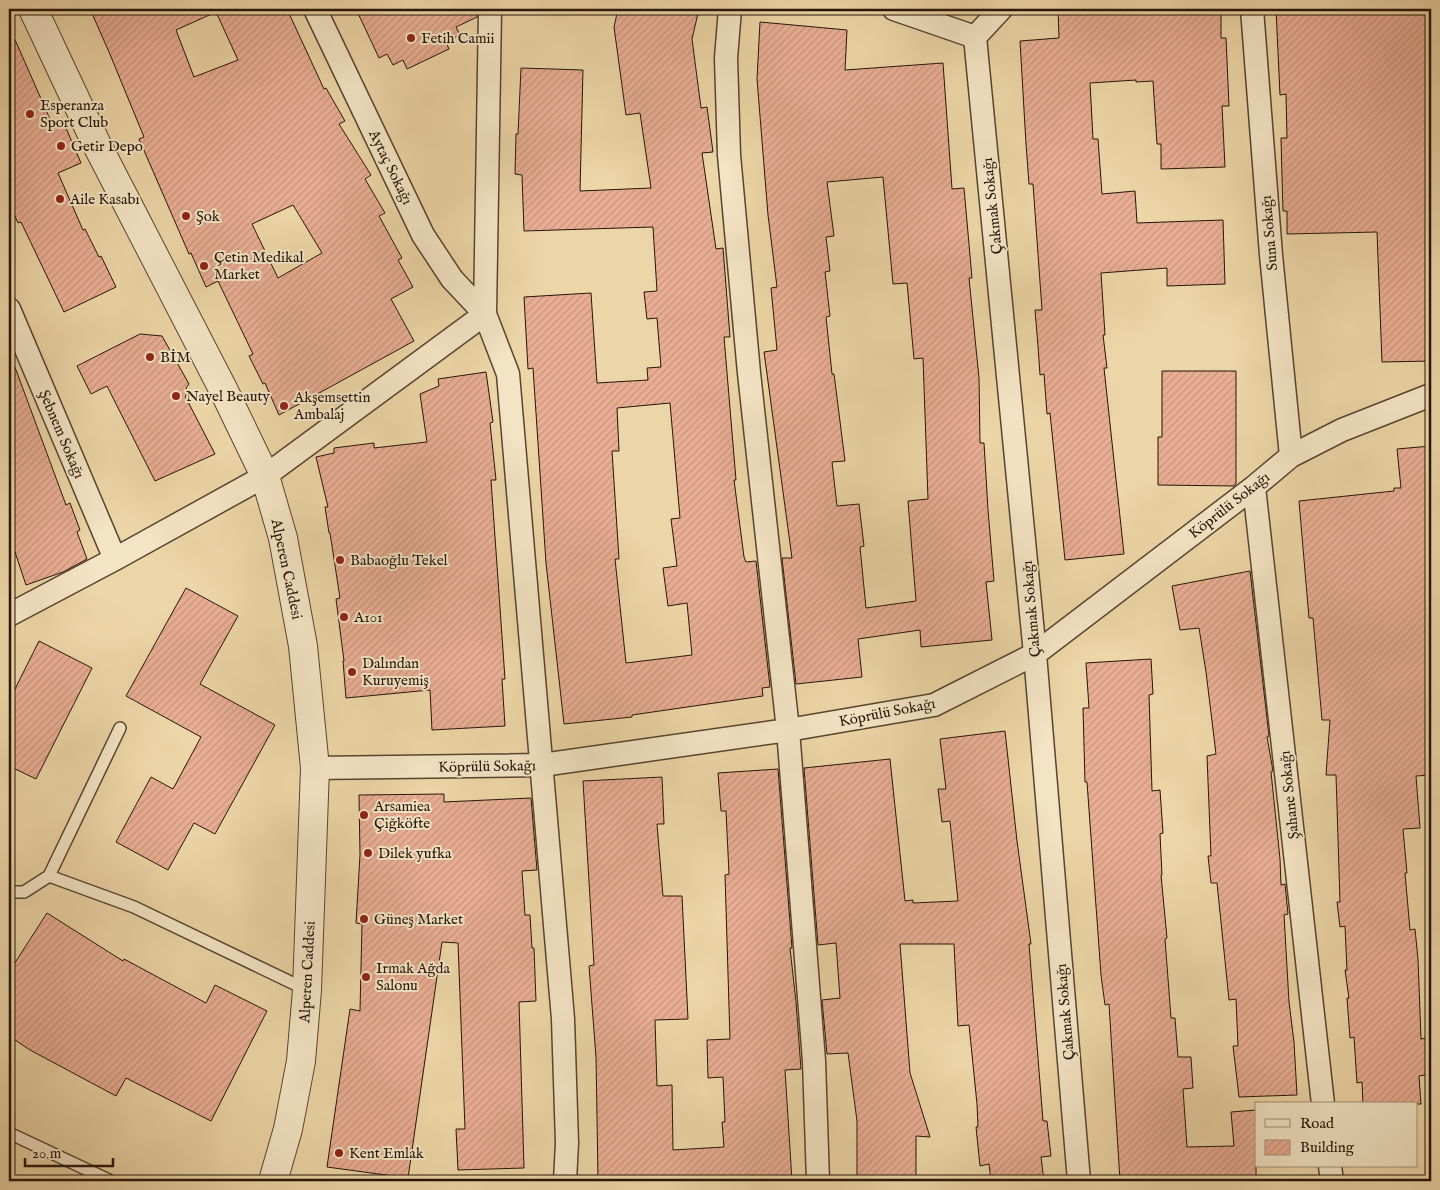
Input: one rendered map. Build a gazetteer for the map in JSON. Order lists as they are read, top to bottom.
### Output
{
  "streets": {
    "street": [
      "Aytaç Sokağı",
      "Çakmak Sokağı",
      "Suna Sokağı",
      "Şebnem Sokağı",
      "Köprülü Sokağı",
      "Alperen Caddesi",
      "Şahane Sokağı"
    ]
  },
  "crossings": [
    ["Çakmak Sokağı", "Köprülü Sokağı"],
    ["Suna Sokağı", "Köprülü Sokağı"],
    ["Köprülü Sokağı", "Alperen Caddesi"],
    ["Köprülü Sokağı", "Şahane Sokağı"]
  ],
  "places": [
    "Fetih Camii",
    "Esperanza Sport Club",
    "Getir Depo",
    "Aile Kasabı",
    "Şok",
    "Çetin Medikal Market",
    "BİM",
    "Nayel Beauty",
    "Akşemsettin Ambalaj",
    "Babaoğlu Tekel",
    "A101",
    "Dalından Kuruyemiş",
    "Arsamiea Çiğköfte",
    "Dilek yufka",
    "Güneş Market",
    "Irmak Ağda Salonu",
    "Kent Emlak"
  ],
  "legend": ["Road", "Building"],
  "scale_bar": "20 m"
}
